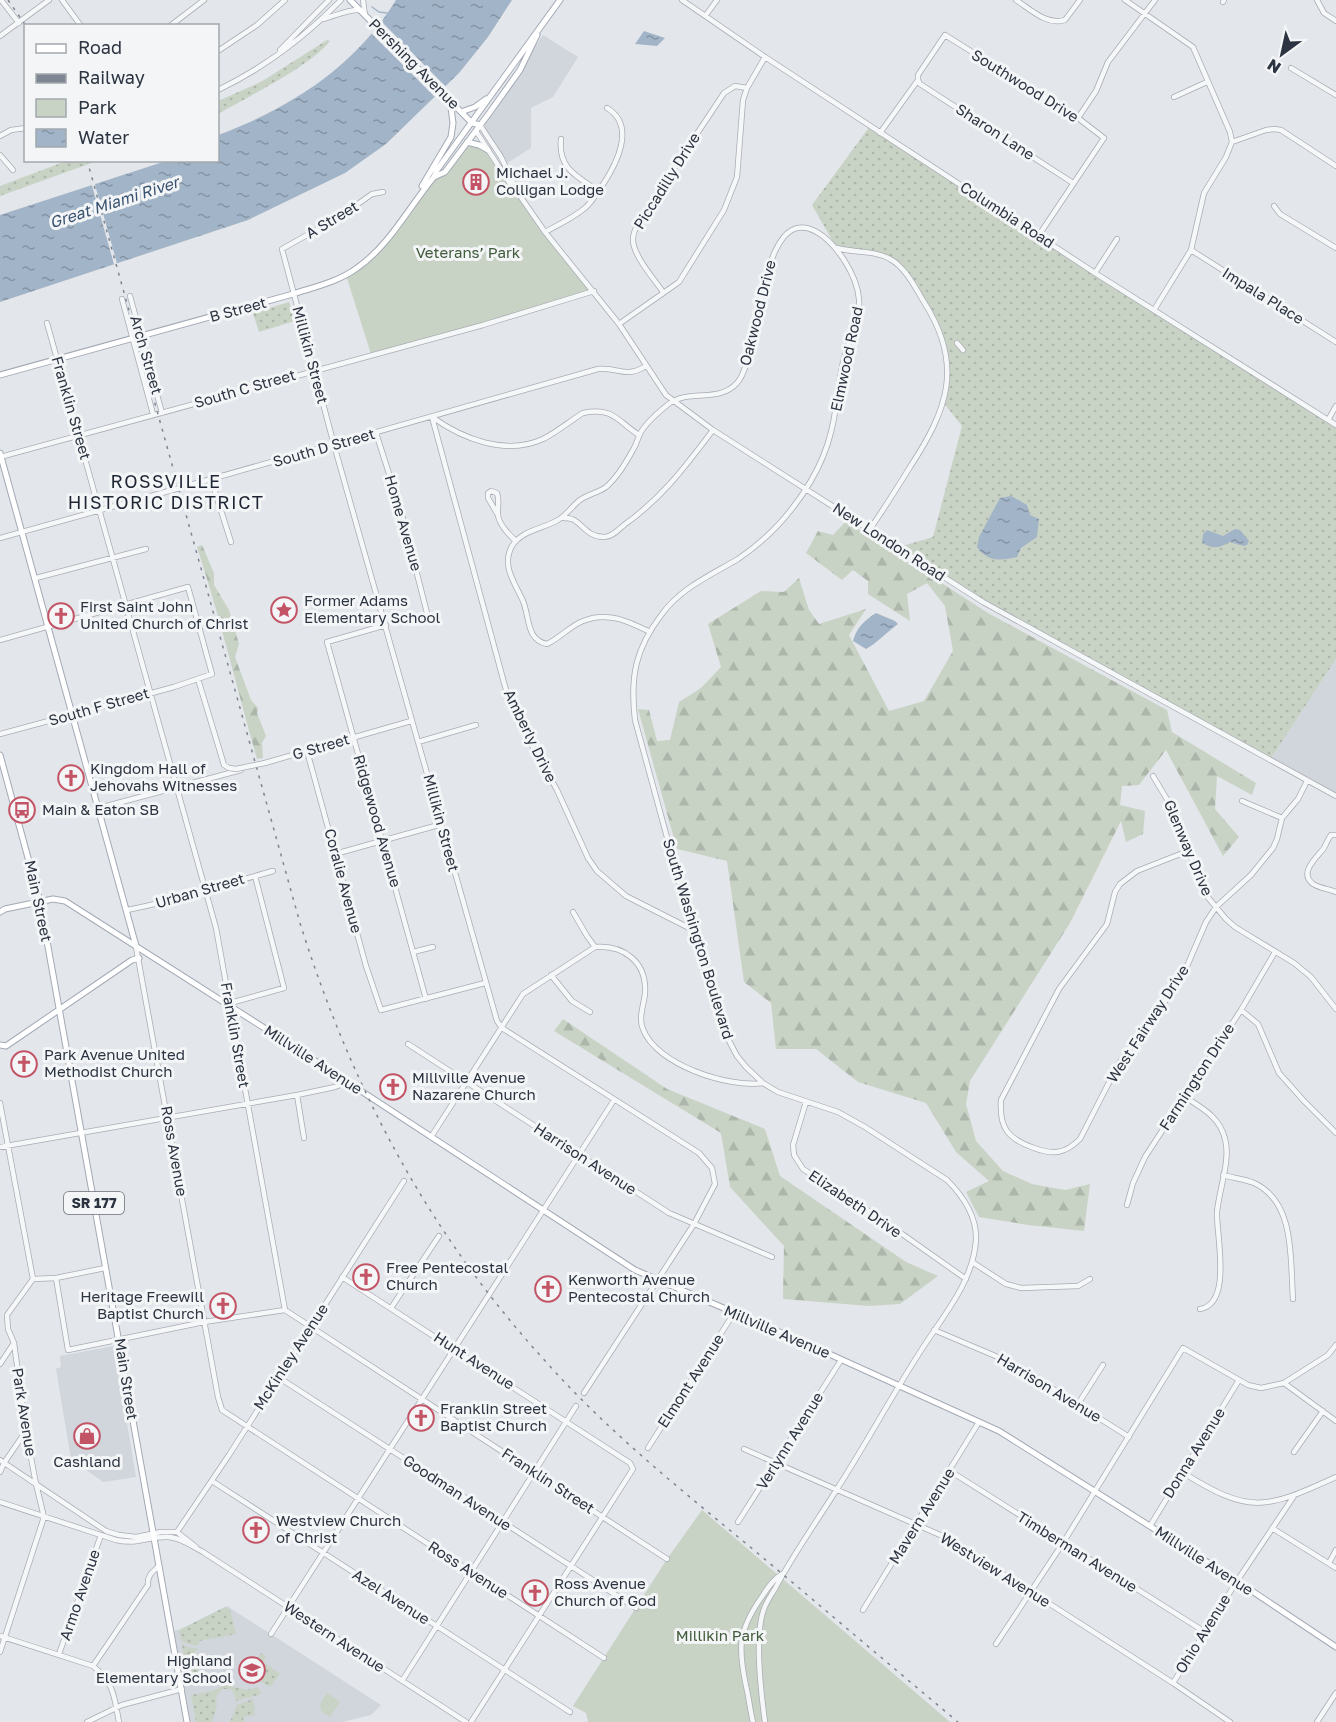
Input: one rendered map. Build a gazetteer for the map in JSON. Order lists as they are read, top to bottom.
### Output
{
  "streets": {
    "main road": [
      "Pershing Avenue",
      "B Street",
      "New London Road",
      "Main Street",
      "Millville Avenue",
      "Ross Avenue",
      "SR 177"
    ],
    "street": [
      "Southwood Drive",
      "Sharon Lane",
      "Piccadilly Drive",
      "Columbia Road",
      "A Street",
      "Impala Place",
      "Oakwood Drive",
      "Arch Street",
      "Millikin Street",
      "Elmwood Road",
      "South C Street",
      "Franklin Street",
      "South D Street",
      "Home Avenue",
      "South F Street",
      "Amberly Drive",
      "G Street",
      "Ridgewood Avenue",
      "Glenway Drive",
      "Coralie Avenue",
      "Urban Street",
      "South Washington Boulevard",
      "West Fairway Drive",
      "Farmington Drive",
      "Harrison Avenue",
      "Elizabeth Drive",
      "McKinley Avenue",
      "Hunt Avenue",
      "Elmont Avenue",
      "Park Avenue",
      "Verlynn Avenue",
      "Donna Avenue",
      "Goodman Avenue",
      "Mavern Avenue",
      "Timberman Avenue",
      "Westview Avenue",
      "Armo Avenue",
      "Azel Avenue",
      "Ohio Avenue",
      "Western Avenue"
    ]
  },
  "crossings": [
    ["Pershing Avenue", "B Street"],
    ["Pershing Avenue", "New London Road"],
    ["Southwood Drive", "Sharon Lane"],
    ["A Street", "Millikin Street"],
    ["B Street", "Arch Street"],
    ["B Street", "Millikin Street"],
    ["B Street", "Franklin Street"],
    ["B Street", "New London Road"],
    ["Oakwood Drive", "Elmwood Road"],
    ["Oakwood Drive", "New London Road"],
    ["Arch Street", "South C Street"],
    ["Millikin Street", "South C Street"],
    ["Millikin Street", "South D Street"],
    ["Millikin Street", "G Street"],
    ["Millikin Street", "Ridgewood Avenue"],
    ["Elmwood Road", "New London Road"],
    ["Elmwood Road", "South Washington Boulevard"],
    ["South C Street", "Franklin Street"],
    ["South C Street", "New London Road"],
    ["South C Street", "Ross Avenue"],
    ["Franklin Street", "South D Street"],
    ["Franklin Street", "South F Street"],
    ["Franklin Street", "Urban Street"],
    ["Franklin Street", "Millville Avenue"],
    ["Franklin Street", "McKinley Avenue"],
    ["Franklin Street", "Hunt Avenue"],
    ["South D Street", "Home Avenue"],
    ["South D Street", "New London Road"],
    ["South D Street", "Amberly Drive"],
    ["South D Street", "Ross Avenue"],
    ["New London Road", "South Washington Boulevard"],
    ["New London Road", "West Fairway Drive"],
    ["South F Street", "G Street"],
    ["South F Street", "Ross Avenue"],
    ["Amberly Drive", "South Washington Boulevard"],
    ["G Street", "Ridgewood Avenue"],
    ["G Street", "Coralie Avenue"],
    ["Ridgewood Avenue", "Coralie Avenue"],
    ["Glenway Drive", "West Fairway Drive"],
    ["Glenway Drive", "Farmington Drive"],
    ["Urban Street", "Ross Avenue"],
    ["Main Street", "Millville Avenue"],
    ["Main Street", "Western Avenue"],
    ["South Washington Boulevard", "Millville Avenue"],
    ["South Washington Boulevard", "Harrison Avenue"],
    ["South Washington Boulevard", "Elizabeth Drive"],
    ["South Washington Boulevard", "Westview Avenue"],
    ["Millville Avenue", "Ross Avenue"],
    ["Millville Avenue", "Elmont Avenue"],
    ["Millville Avenue", "Verlynn Avenue"],
    ["Millville Avenue", "Donna Avenue"],
    ["Millville Avenue", "Mavern Avenue"],
    ["Millville Avenue", "Ohio Avenue"],
    ["Ross Avenue", "McKinley Avenue"],
    ["McKinley Avenue", "Hunt Avenue"],
    ["McKinley Avenue", "Goodman Avenue"],
    ["McKinley Avenue", "Azel Avenue"],
    ["McKinley Avenue", "Western Avenue"],
    ["Park Avenue", "Western Avenue"],
    ["Verlynn Avenue", "Westview Avenue"],
    ["Mavern Avenue", "Timberman Avenue"],
    ["Mavern Avenue", "Westview Avenue"],
    ["Timberman Avenue", "Ohio Avenue"],
    ["Westview Avenue", "Ohio Avenue"]
  ],
  "districts": ["ROSSVILLE HISTORIC DISTRICT"],
  "water": ["Great Miami River"],
  "parks": ["Veterans’ Park", "Millikin Park"],
  "places": {
    "building": ["Michael J. Colligan Lodge"],
    "place": ["Former Adams Elementary School"],
    "church": [
      "First Saint John United Church of Christ",
      "Kingdom Hall of Jehovahs Witnesses",
      "Park Avenue United Methodist Church",
      "Millville Avenue Nazarene Church",
      "Free Pentecostal Church",
      "Kenworth Avenue Pentecostal Church",
      "Heritage Freewill Baptist Church",
      "Franklin Street Baptist Church",
      "Westview Church of Christ",
      "Ross Avenue Church of God"
    ],
    "bus stop": ["Main & Eaton SB"],
    "shop": ["Cashland"],
    "school or university": ["Highland Elementary School"]
  },
  "legend": [
    "Road",
    "Railway",
    "Park",
    "Water"
  ],
  "north": "bottom left"
}
